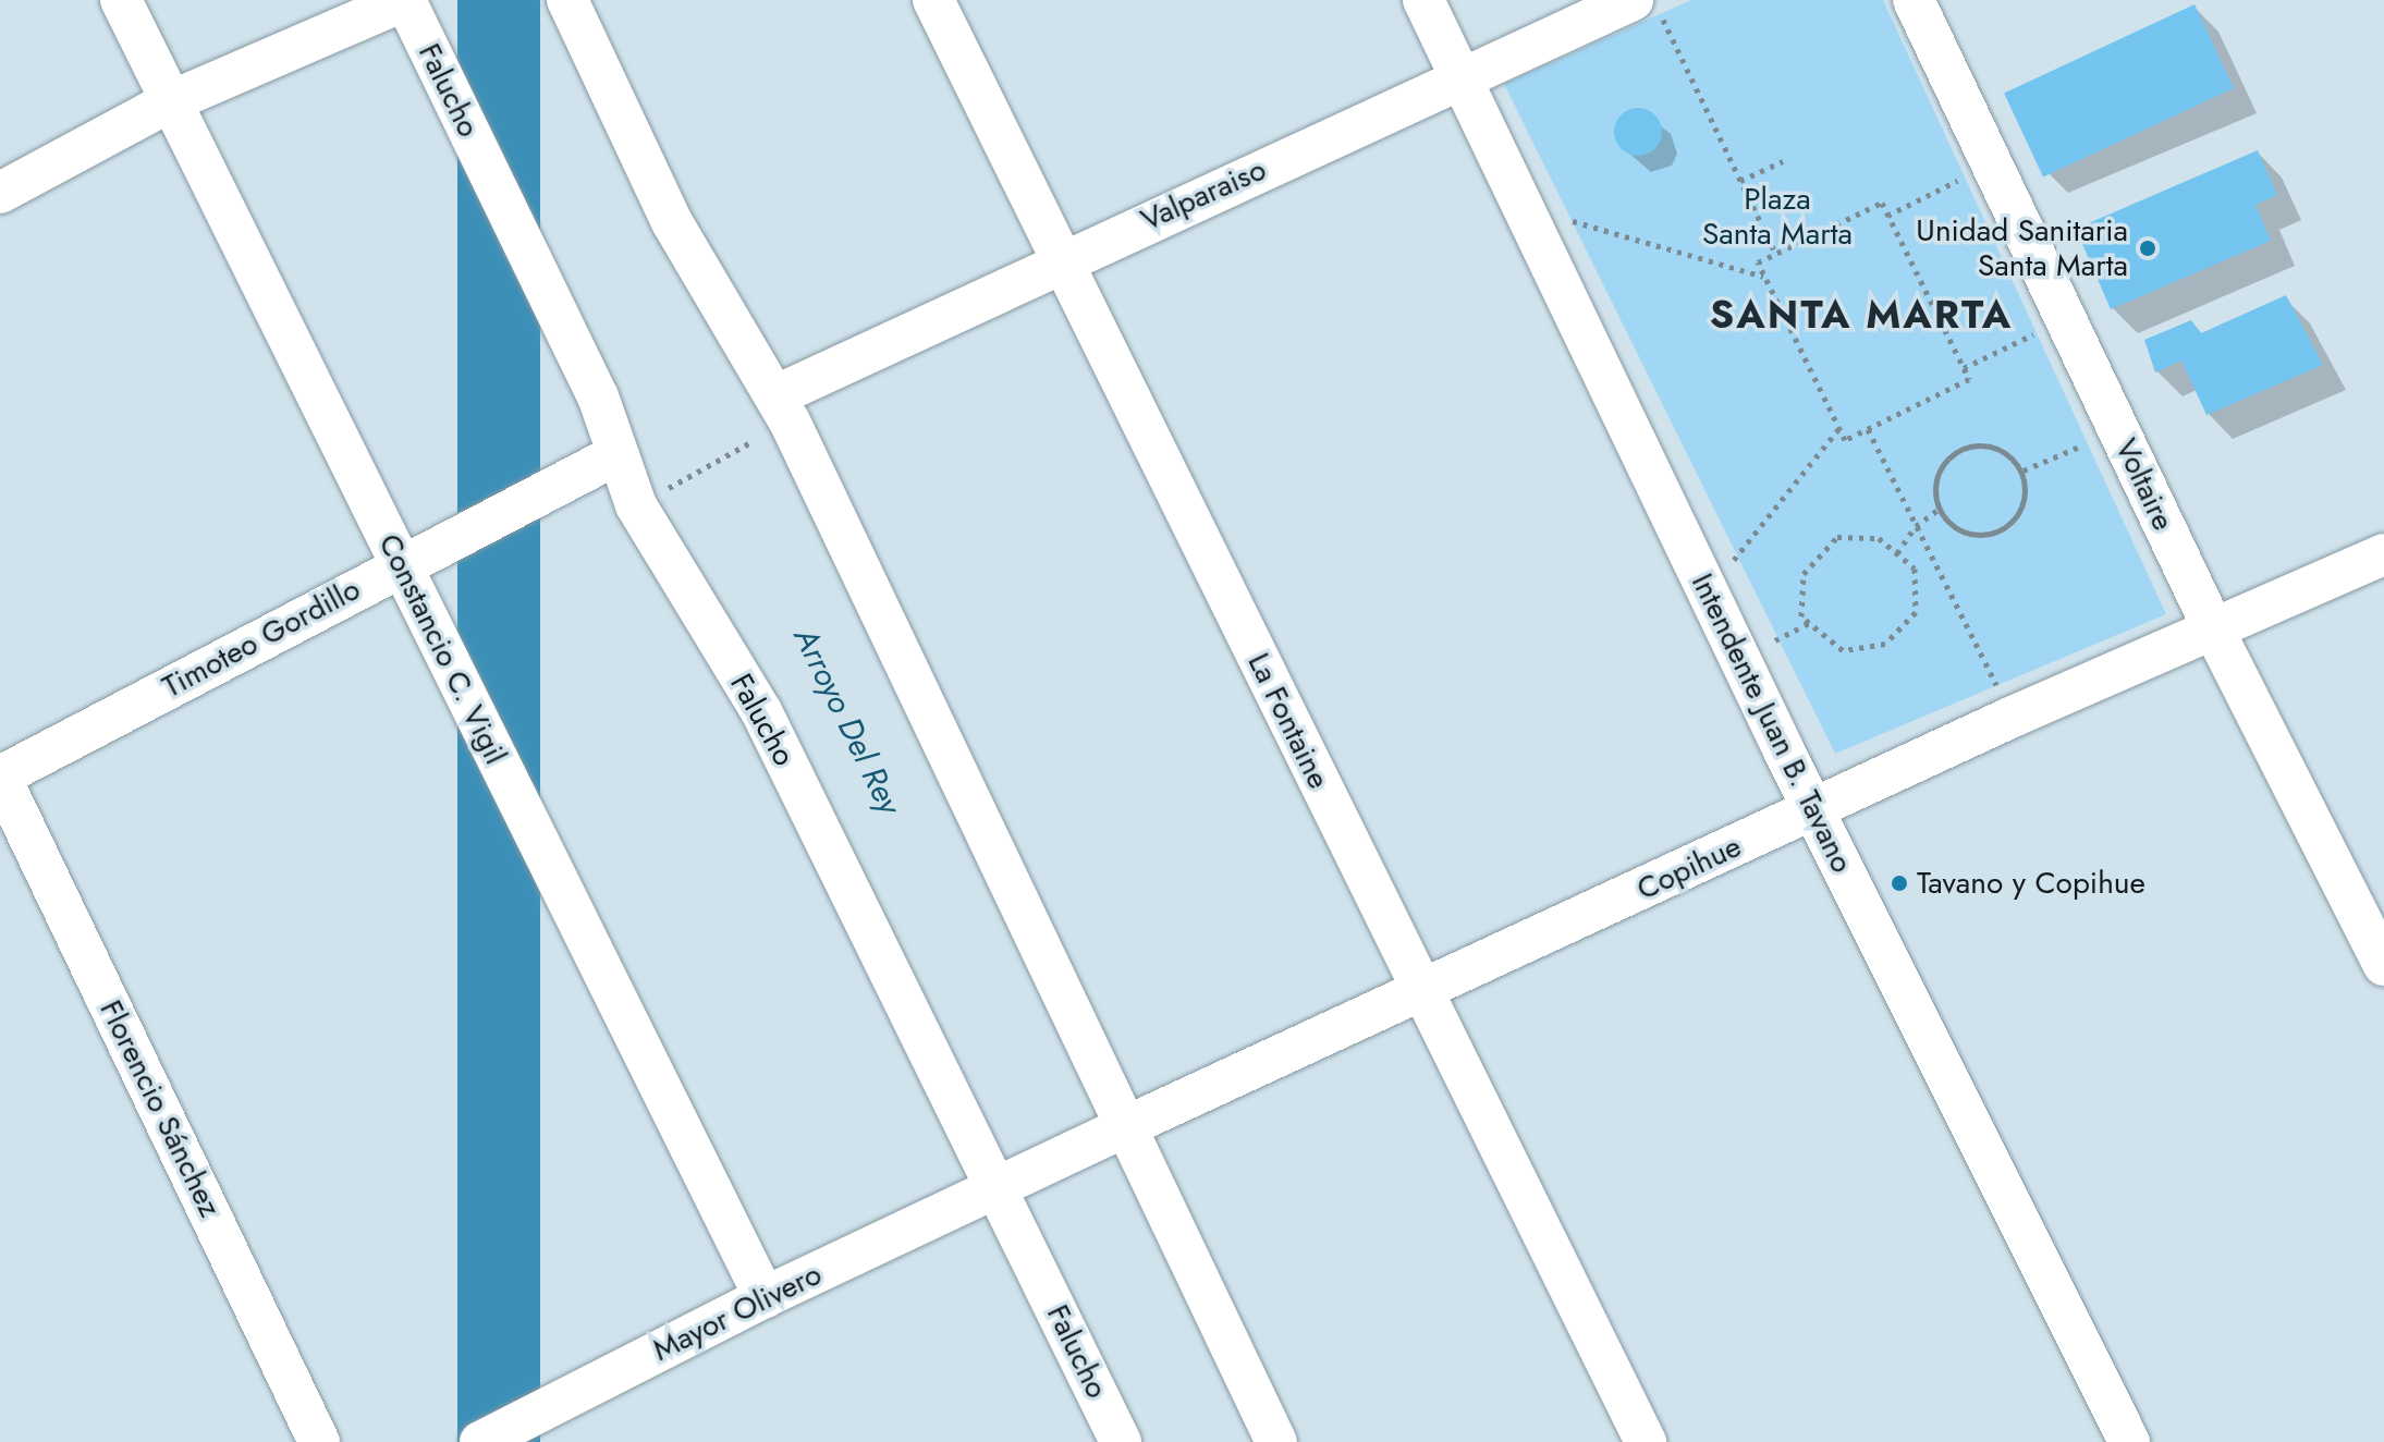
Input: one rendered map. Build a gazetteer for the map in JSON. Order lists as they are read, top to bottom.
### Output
{
  "streets": {
    "street": [
      "Falucho",
      "Valparaiso",
      "Voltaire",
      "Timoteo Gordillo",
      "Constancio C. Vigil",
      "La Fontaine",
      "Intendente Juan B. Tavano",
      "Copihue",
      "Florencio Sánchez",
      "Mayor Olivero"
    ]
  },
  "crossings": [
    ["Falucho", "Timoteo Gordillo"],
    ["Falucho", "Copihue"],
    ["Falucho", "Mayor Olivero"],
    ["Valparaiso", "La Fontaine"],
    ["Valparaiso", "Intendente Juan B. Tavano"],
    ["Voltaire", "Copihue"],
    ["Timoteo Gordillo", "Constancio C. Vigil"],
    ["Timoteo Gordillo", "Florencio Sánchez"],
    ["Constancio C. Vigil", "Mayor Olivero"],
    ["La Fontaine", "Copihue"],
    ["Intendente Juan B. Tavano", "Copihue"],
    ["Copihue", "Mayor Olivero"]
  ],
  "districts": ["SANTA MARTA"],
  "water": ["Arroyo Del Rey"],
  "parks": ["Plaza Santa Marta"],
  "places": ["Unidad Sanitaria Santa Marta", "Tavano y Copihue"]
}
